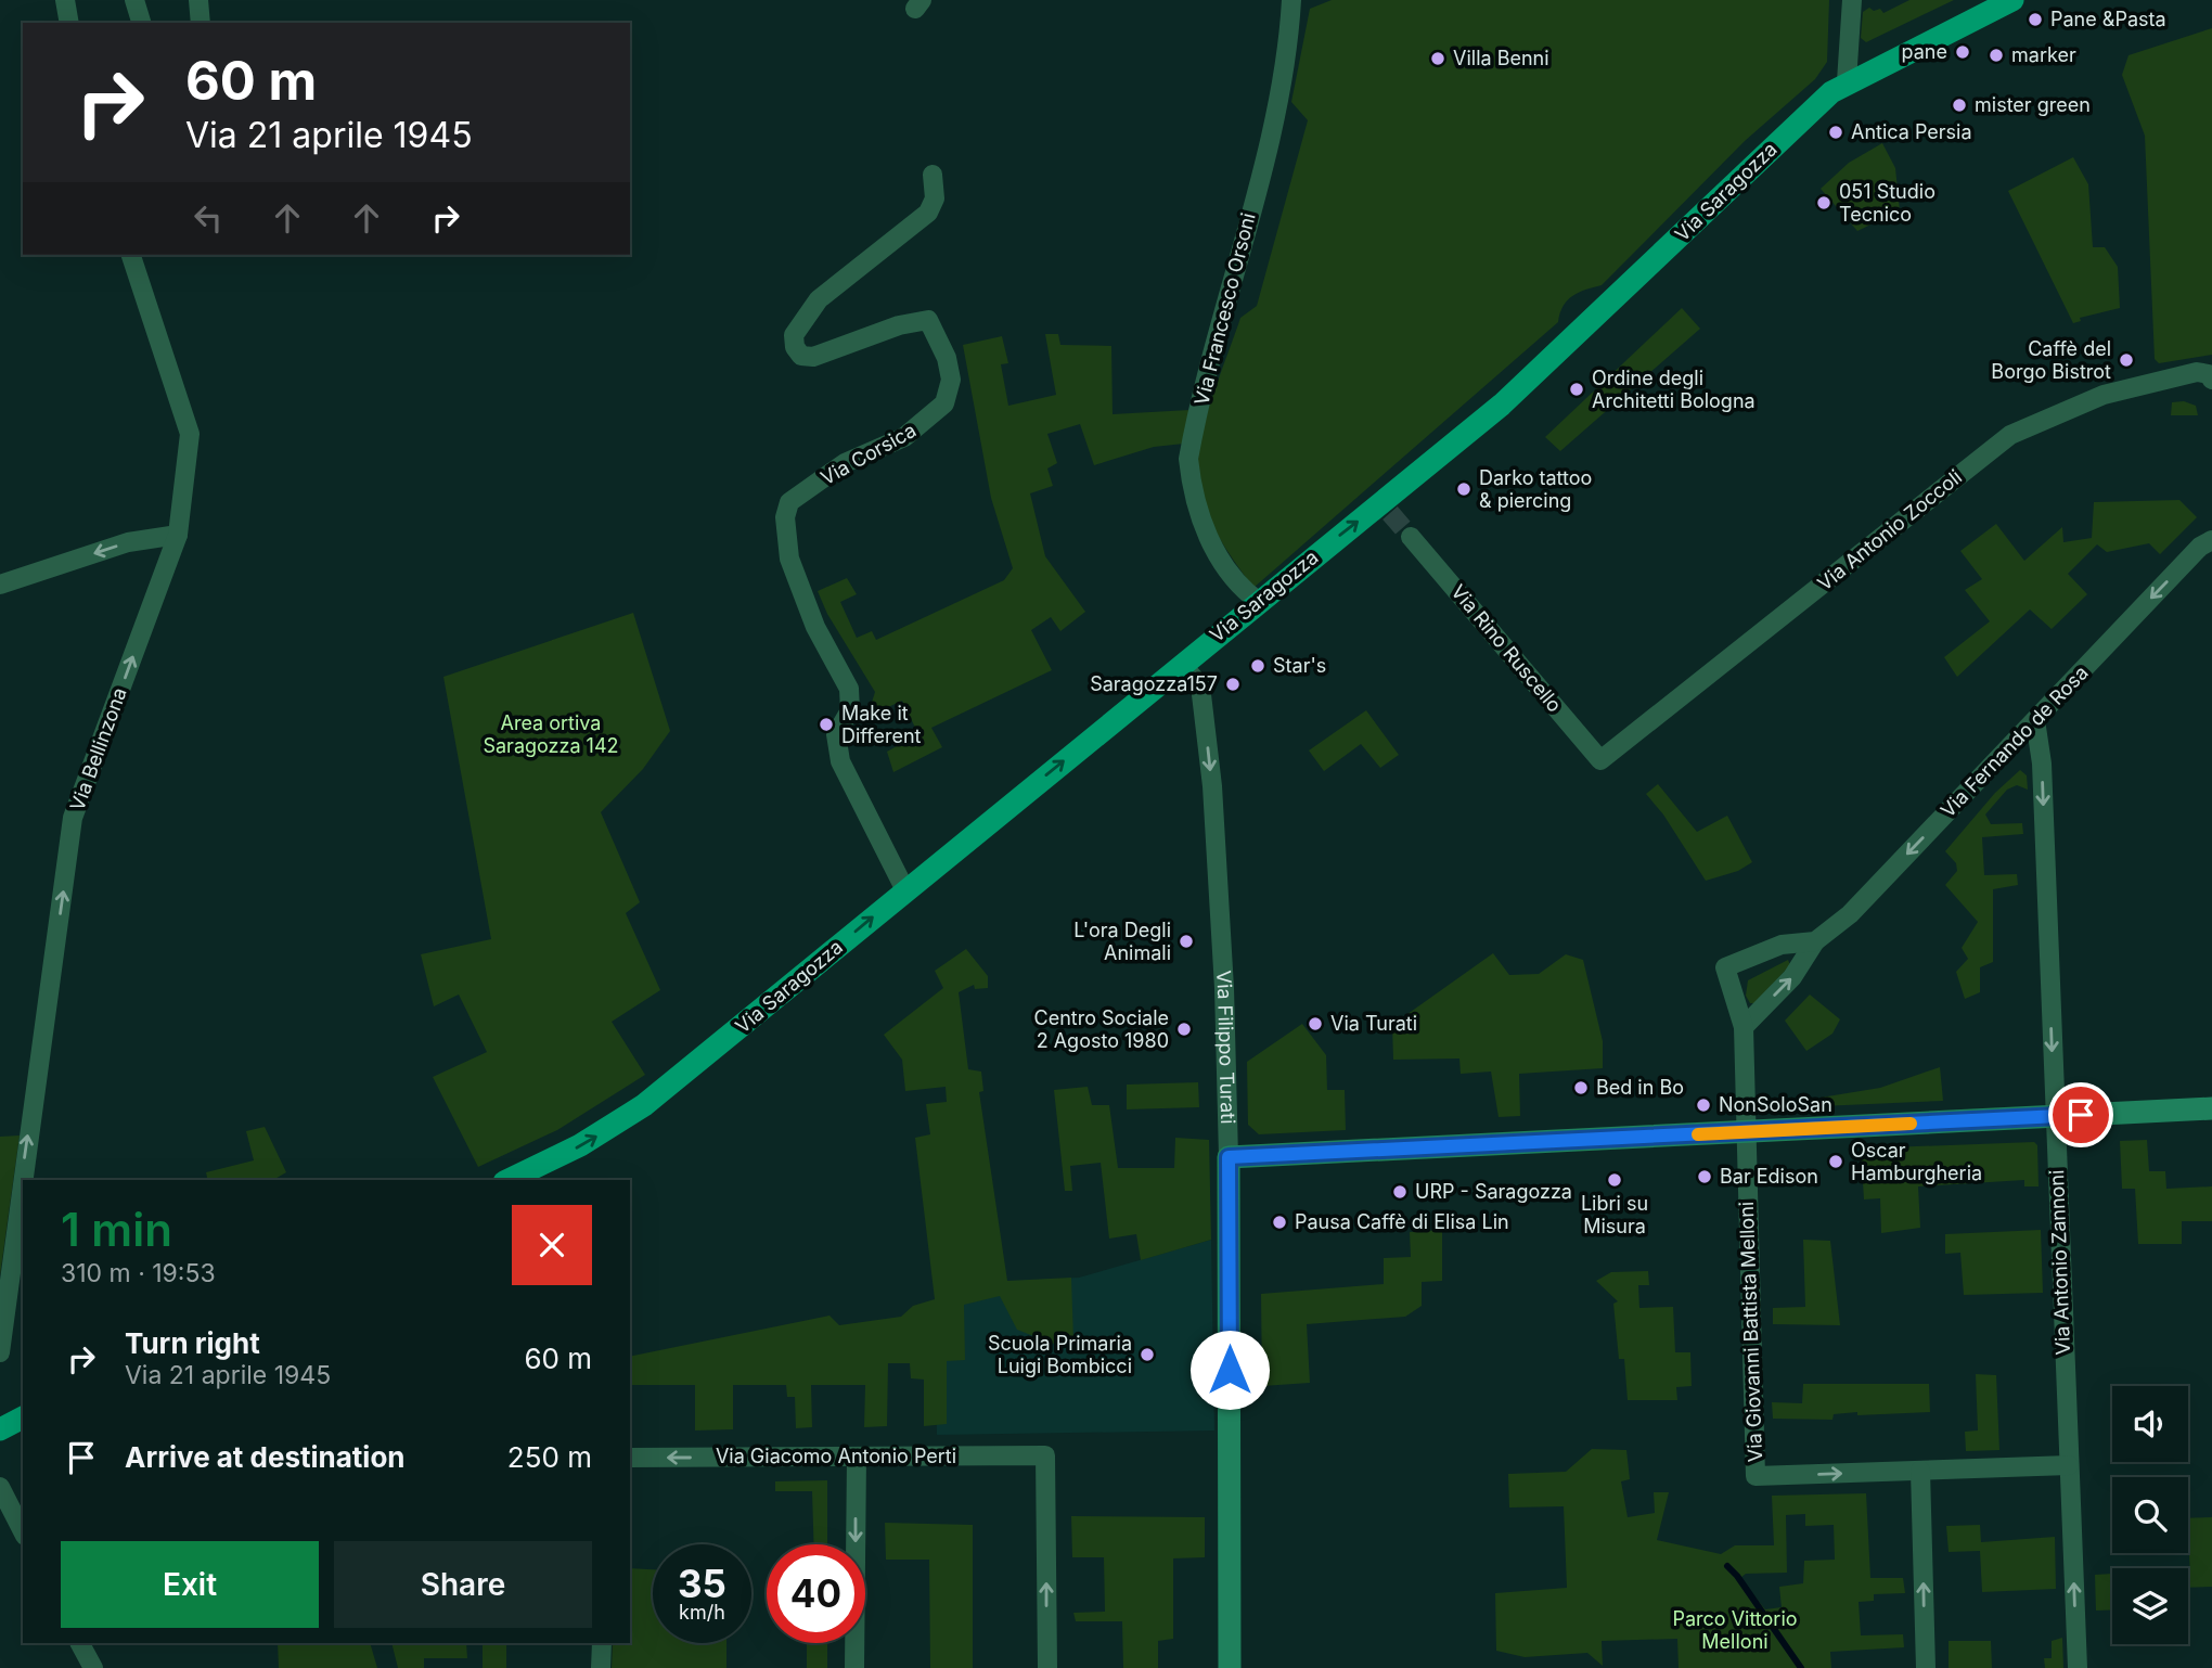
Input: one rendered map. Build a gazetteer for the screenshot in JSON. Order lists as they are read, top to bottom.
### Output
{
  "streets": {
    "main road": ["Via Saragozza"],
    "street": [
      "Via Francesco Orsoni",
      "Via Corsica",
      "Via Antonio Zoccoli",
      "Via Rino Ruscello",
      "Via Fernando de Rosa",
      "Via Bellinzona",
      "Via Filippo Turati",
      "Via Antonio Zannoni",
      "Via Giovanni Battista Melloni",
      "Via Giacomo Antonio Perti"
    ]
  },
  "crossings": [
    ["Via Saragozza", "Via Francesco Orsoni"],
    ["Via Saragozza", "Via Corsica"],
    ["Via Saragozza", "Via Filippo Turati"],
    ["Via Antonio Zoccoli", "Via Rino Ruscello"],
    ["Via Fernando de Rosa", "Via Antonio Zannoni"],
    ["Via Fernando de Rosa", "Via Giovanni Battista Melloni"],
    ["Via Antonio Zannoni", "Via Giovanni Battista Melloni"]
  ],
  "one_way": ["Via Saragozza", "Via Bellinzona", "Via Filippo Turati"],
  "parks": ["Area ortiva Saragozza 142", "Parco Vittorio Melloni"],
  "places": [
    "Pane &Pasta",
    "pane",
    "marker",
    "Villa Benni",
    "mister green",
    "Antica Persia",
    "051 Studio Tecnico",
    "Caffè del Borgo Bistrot",
    "Ordine degli Architetti Bologna",
    "Darko tattoo & piercing",
    "Star's",
    "Saragozza157",
    "Make it Different",
    "L'ora Degli Animali",
    "Via Turati",
    "Centro Sociale 2 Agosto 1980",
    "Bed in Bo",
    "NonSoloSan",
    "Oscar Hamburgheria",
    "Bar Edison",
    "Libri su Misura",
    "URP - Saragozza",
    "Pausa Caffè di Elisa Lin",
    "Scuola Primaria Luigi Bombicci"
  ],
  "page": {
    "turn": ["60 m", "Via 21 aprile 1945"],
    "heading": ["1 min", "310 m · 19:53"],
    "list": [
      {
        "name": "Turn right",
        "note": "Via 21 aprile 1945",
        "value": "60 m"
      },
      {
        "name": "Arrive at destination",
        "value": "250 m"
      }
    ],
    "buttons": ["Exit", "Share"],
    "speed": "35 km/h",
    "limit": "40"
  }
}
